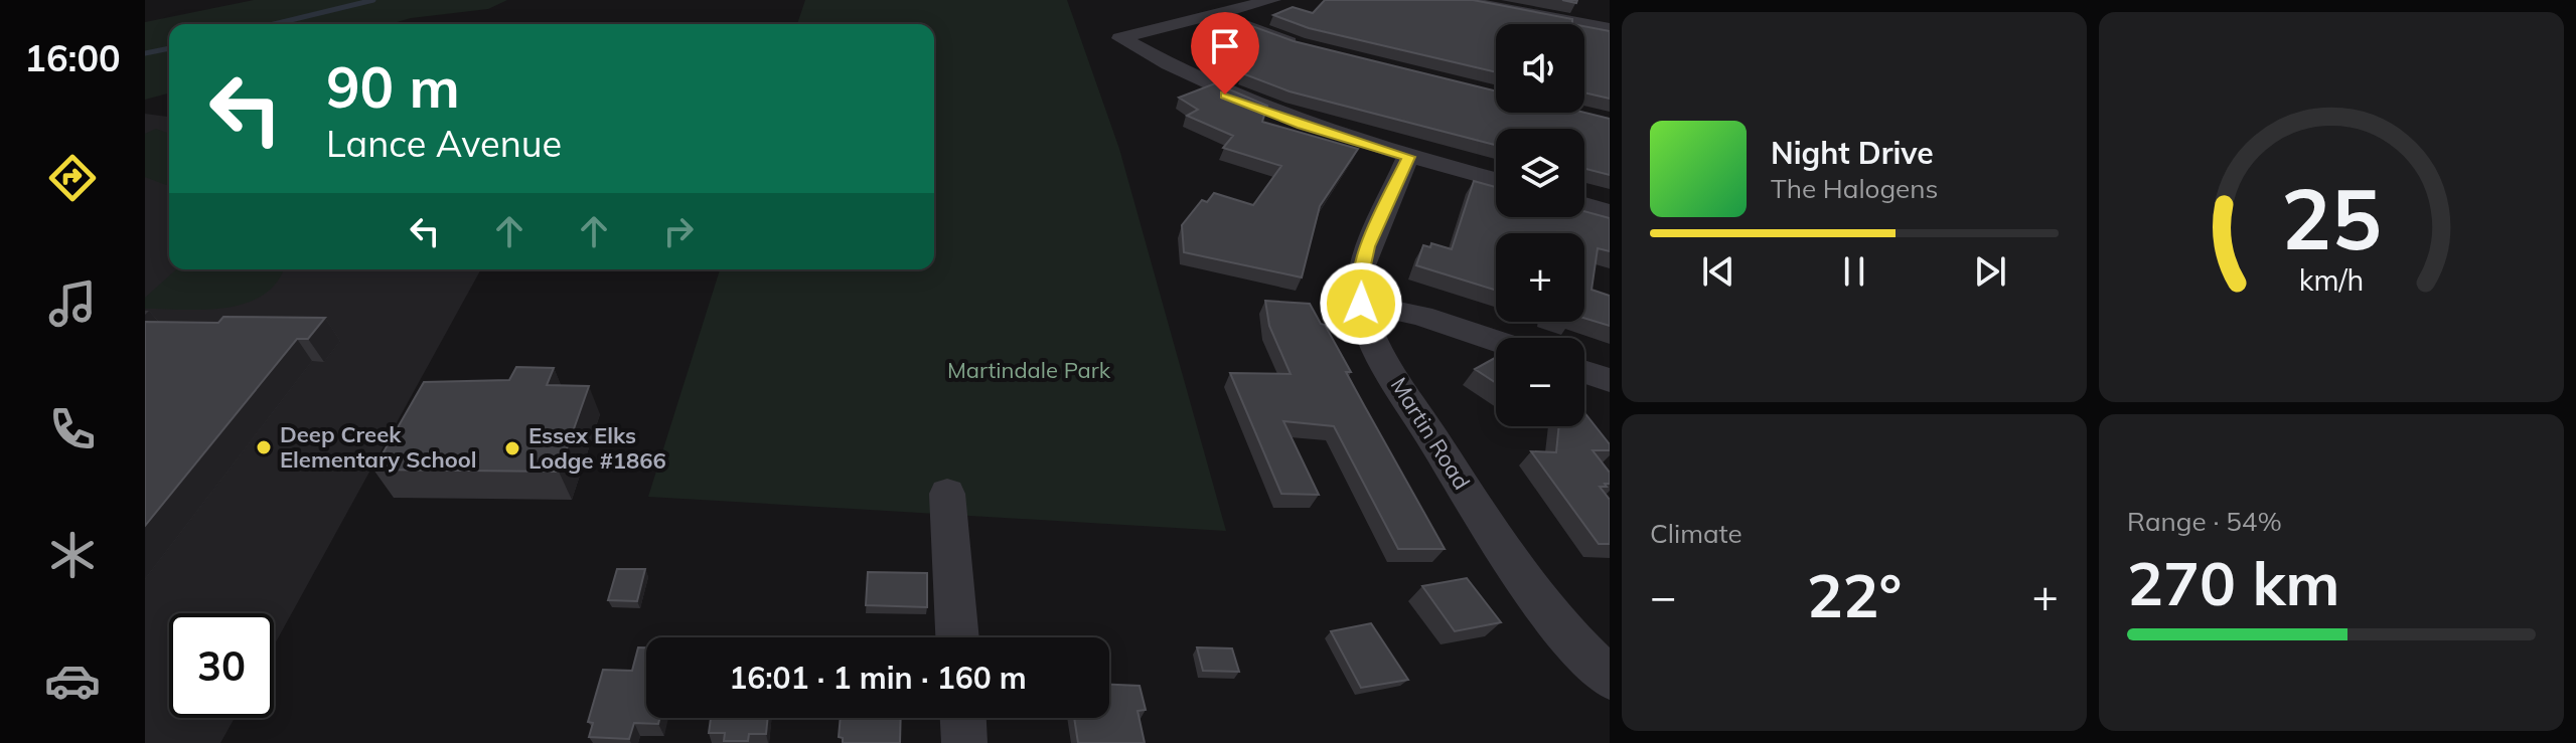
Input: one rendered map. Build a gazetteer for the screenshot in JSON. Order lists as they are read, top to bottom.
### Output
{
  "streets": {
    "street": ["Martin Road"]
  },
  "parks": ["Martindale Park"],
  "places": ["Deep Creek Elementary School", "Essex Elks Lodge #1866"],
  "page": {
    "tabs": "16:00",
    "map_buttons": ["+", "−"],
    "turn": ["90 m", "Lance Avenue"],
    "song": ["Night Drive", "The Halogens"],
    "tile": [
      "Climate",
      ["Range · 54%", "270 km"]
    ],
    "heat": ["−", "22°", "+"],
    "limit": "30",
    "trip": "16:01 · 1 min · 160 m",
    "gauge": ["25", "km/h"]
  }
}
